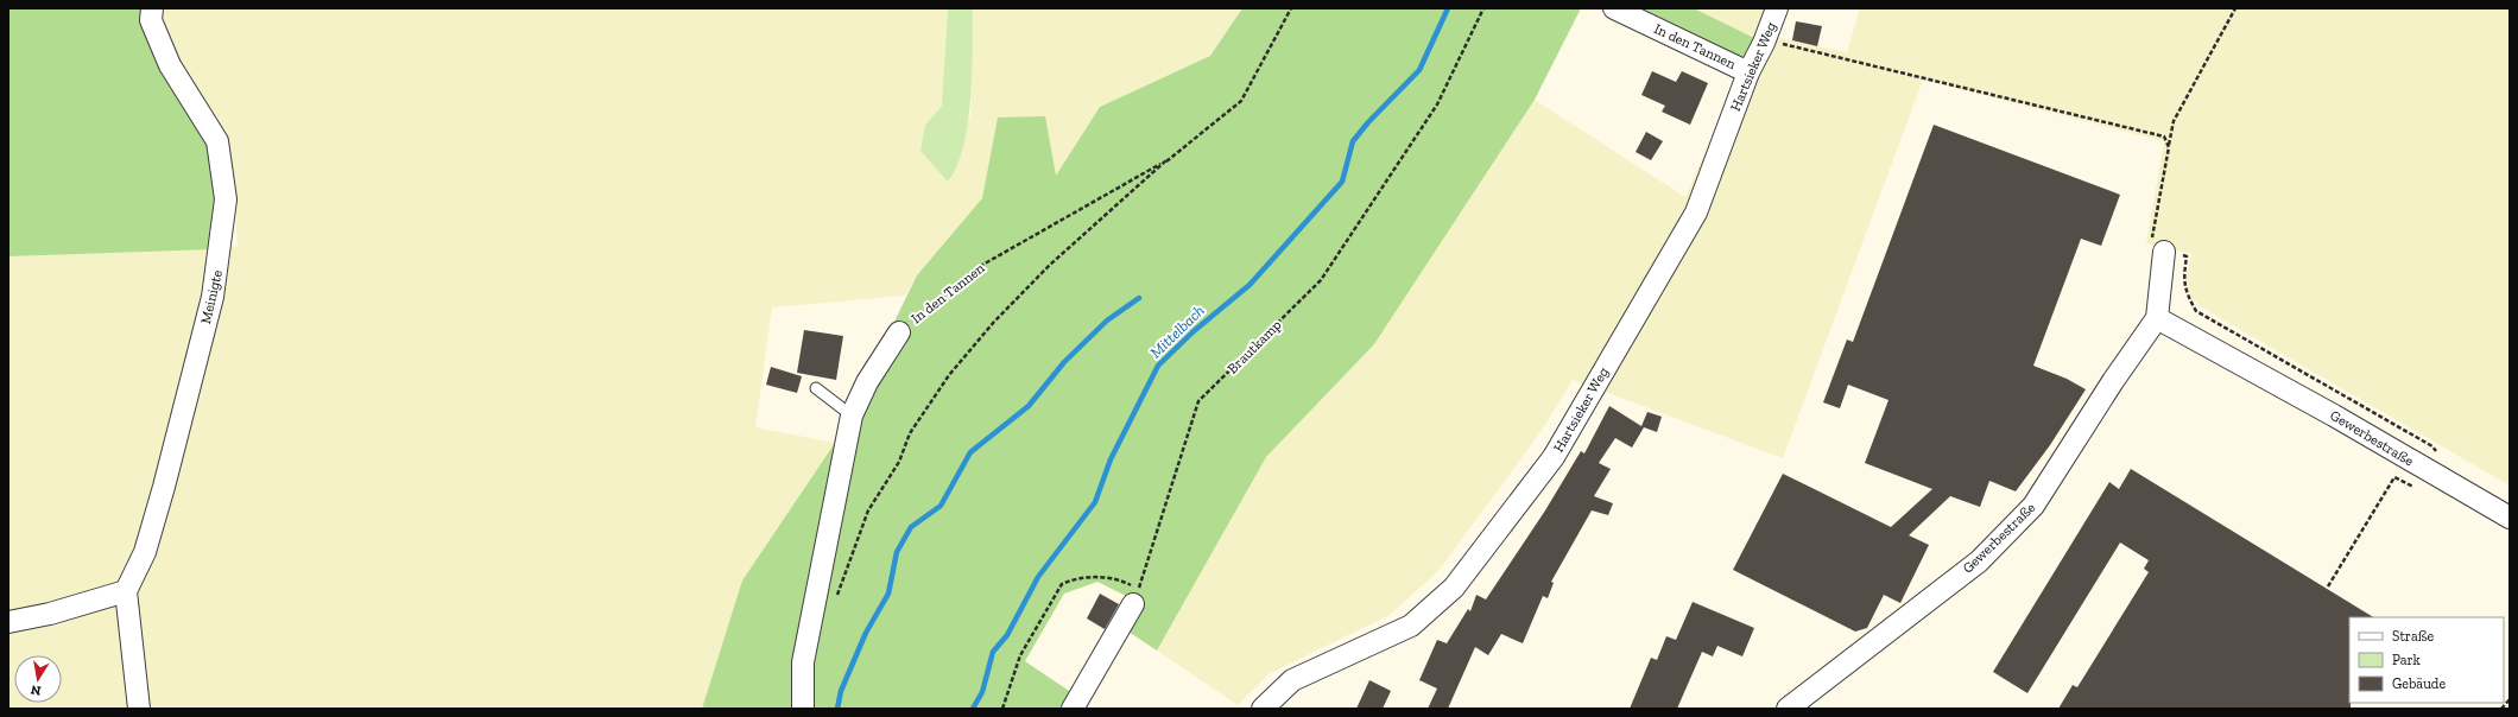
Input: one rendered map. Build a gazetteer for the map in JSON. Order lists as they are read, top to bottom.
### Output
{
  "streets": {
    "street": [
      "In den Tannen",
      "Hartsieker Weg",
      "Meinigte",
      "Gewerbestraße"
    ],
    "path": ["Brautkamp"]
  },
  "crossings": [
    ["In den Tannen", "Hartsieker Weg"]
  ],
  "water": ["Mittelbach"],
  "legend": ["Straße", "Park", "Gebäude"],
  "north": "bottom"
}
